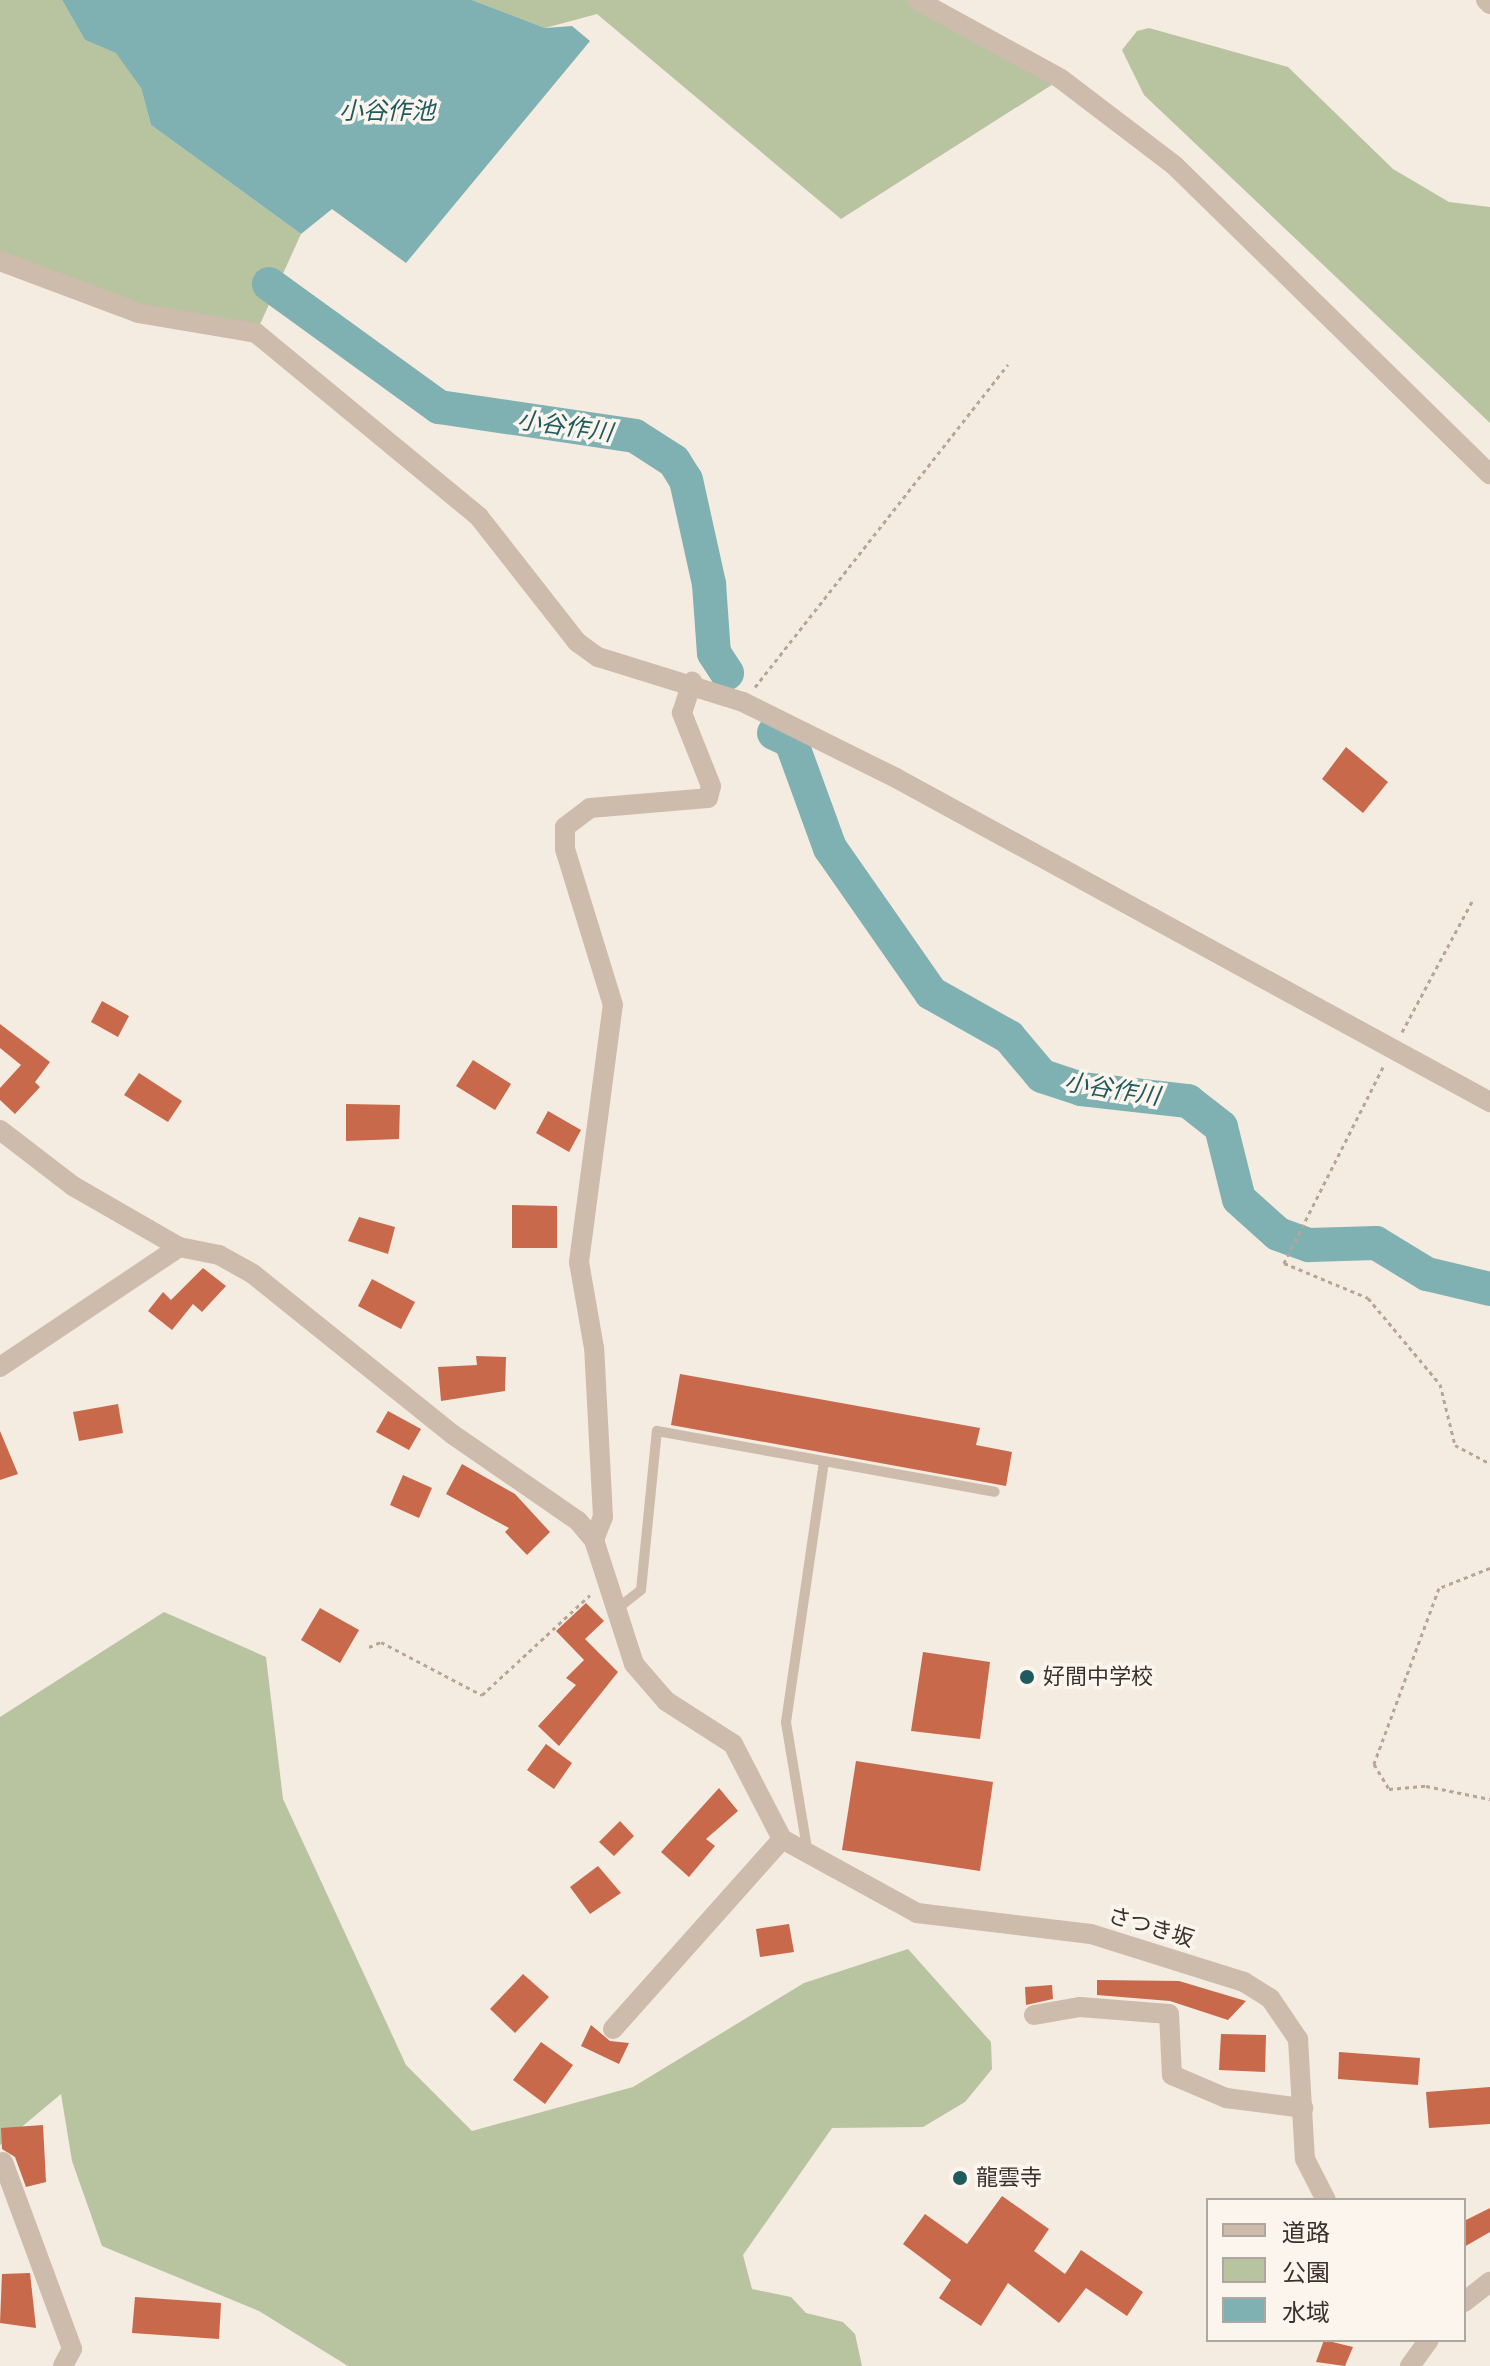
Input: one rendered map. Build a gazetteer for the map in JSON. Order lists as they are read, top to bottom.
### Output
{
  "streets": {
    "street": ["さつき坂"]
  },
  "water": ["小谷作池", "小谷作川"],
  "places": ["好間中学校", "龍雲寺"],
  "legend": ["道路", "公園", "水域"]
}
